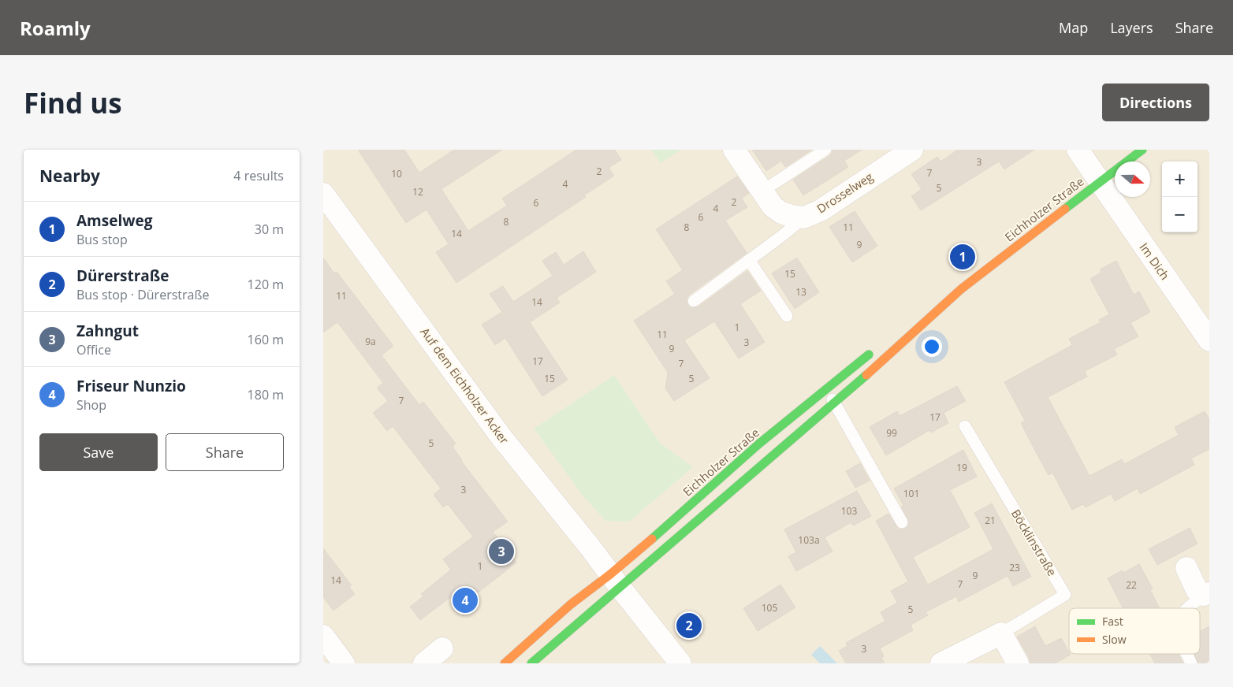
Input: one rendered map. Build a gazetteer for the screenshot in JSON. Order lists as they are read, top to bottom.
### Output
{
  "streets": {
    "main road": ["Eichholzer Straße"],
    "street": [
      "Drosselweg",
      "Im Dich",
      "Auf dem Eichholzer Acker",
      "Böcklinstraße"
    ]
  },
  "crossings": [
    ["Eichholzer Straße", "Im Dich"],
    ["Eichholzer Straße", "Auf dem Eichholzer Acker"]
  ],
  "house_numbers": [
    "3",
    "2",
    "7",
    "10",
    "4",
    "5",
    "12",
    "2",
    "6",
    "4",
    "6",
    "8",
    "8",
    "11",
    "14",
    "9",
    "15",
    "13",
    "11",
    "14",
    "1",
    "11",
    "9a",
    "3",
    "9",
    "17",
    "7",
    "15",
    "5",
    "7",
    "17",
    "99",
    "5",
    "19",
    "3",
    "101",
    "103",
    "21",
    "103a",
    "1",
    "23",
    "9",
    "14",
    "7",
    "22",
    "105",
    "5",
    "3"
  ],
  "legend": ["Fast", "Slow"],
  "north": "right",
  "page": {
    "header": "Roamly",
    "nav": ["Map", "Layers", "Share"],
    "buttons": [
      "Directions",
      ["Save", "Share"]
    ],
    "title": "Find us",
    "heading": ["Nearby", "4 results"],
    "map_buttons": ["+", "−"],
    "list": [
      {
        "mark": "1",
        "name": "Amselweg",
        "note": "Bus stop",
        "value": "30 m"
      },
      {
        "mark": "2",
        "name": "Dürerstraße",
        "note": "Bus stop · Dürerstraße",
        "value": "120 m"
      },
      {
        "mark": "3",
        "name": "Zahngut",
        "note": "Office",
        "value": "160 m"
      },
      {
        "mark": "4",
        "name": "Friseur Nunzio",
        "note": "Shop",
        "value": "180 m"
      }
    ],
    "pins": [
      "1",
      "3",
      "4",
      "2"
    ]
  }
}
